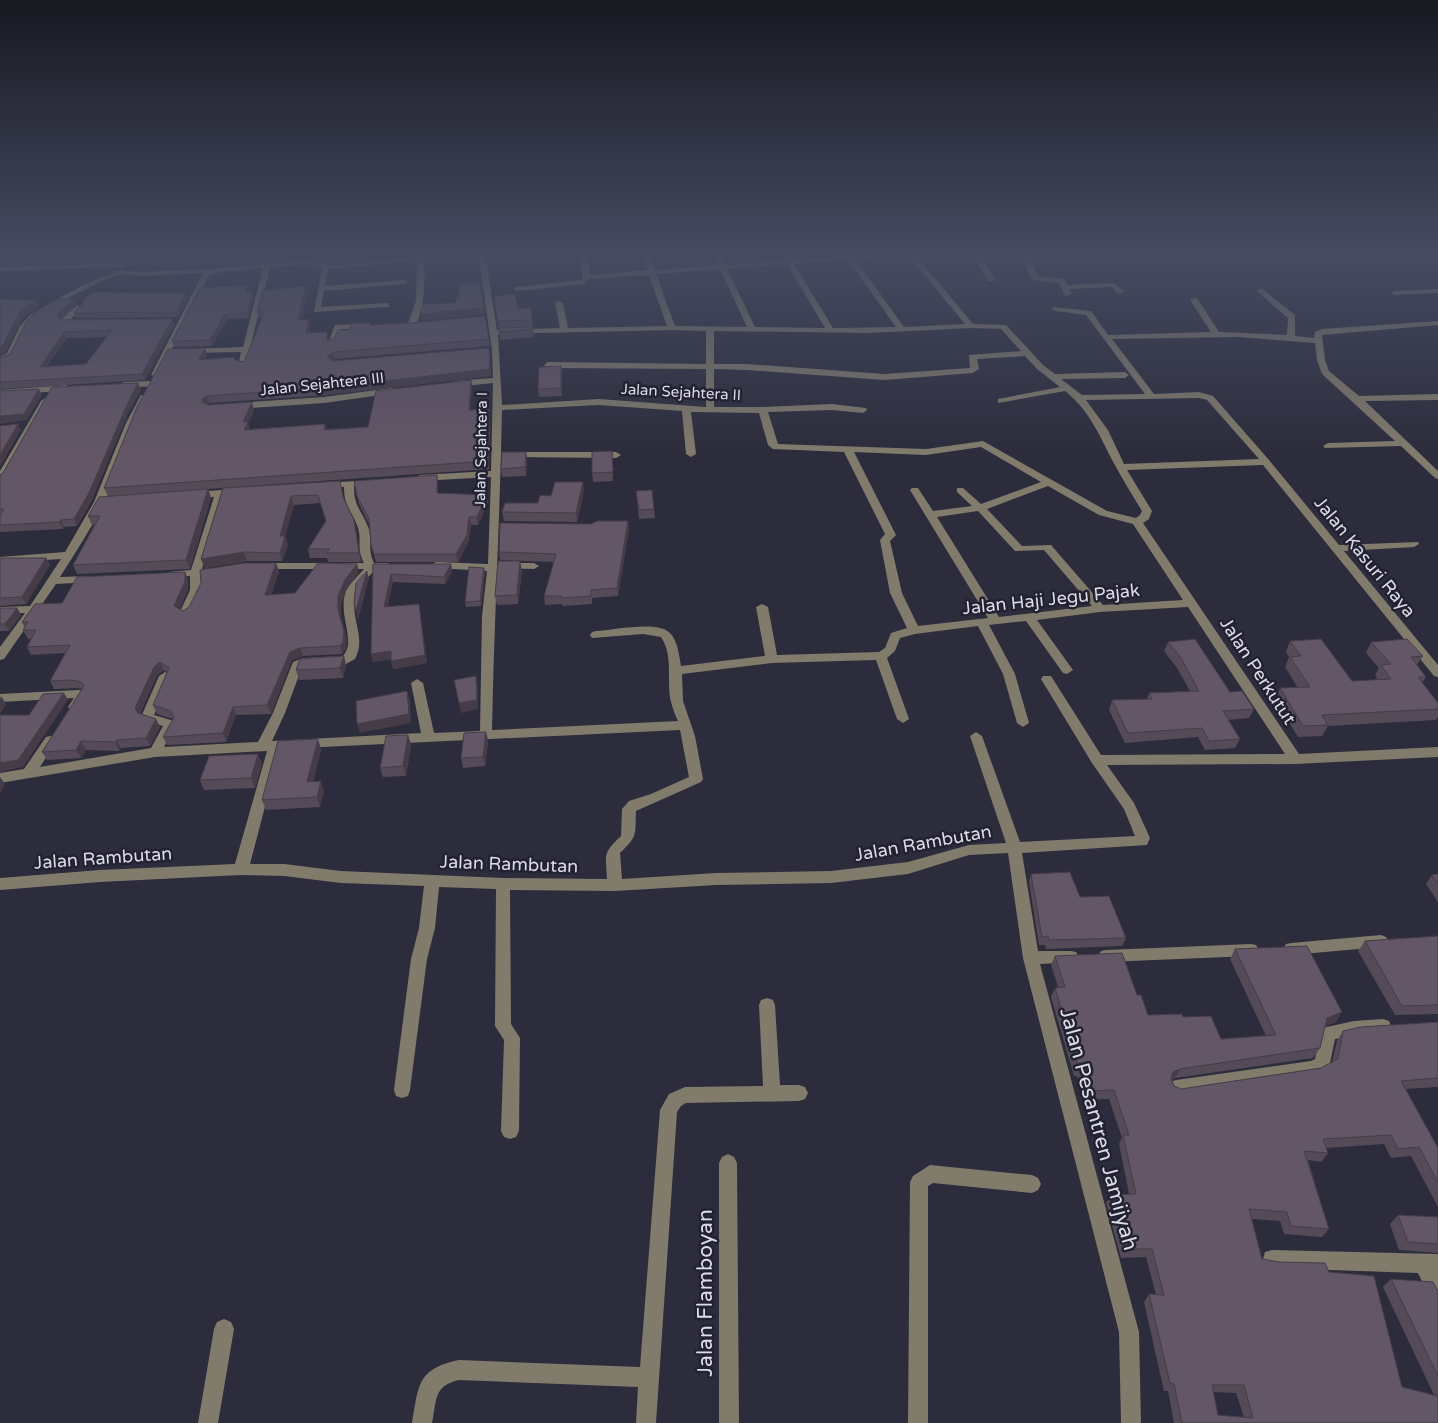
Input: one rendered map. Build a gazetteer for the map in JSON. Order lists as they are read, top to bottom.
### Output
{
  "streets": {
    "street": [
      "Jalan Sejahtera III",
      "Jalan Sejahtera II",
      "Jalan Sejahtera I",
      "Jalan Kasuri Raya",
      "Jalan Haji Jegu Pajak",
      "Jalan Perkutut",
      "Jalan Rambutan",
      "Jalan Pesantren Jamijyah",
      "Jalan Flamboyan"
    ]
  },
  "crossings": [
    ["Jalan Sejahtera II", "Jalan Sejahtera I"],
    ["Jalan Haji Jegu Pajak", "Jalan Perkutut"],
    ["Jalan Rambutan", "Jalan Pesantren Jamijyah"]
  ]
}
